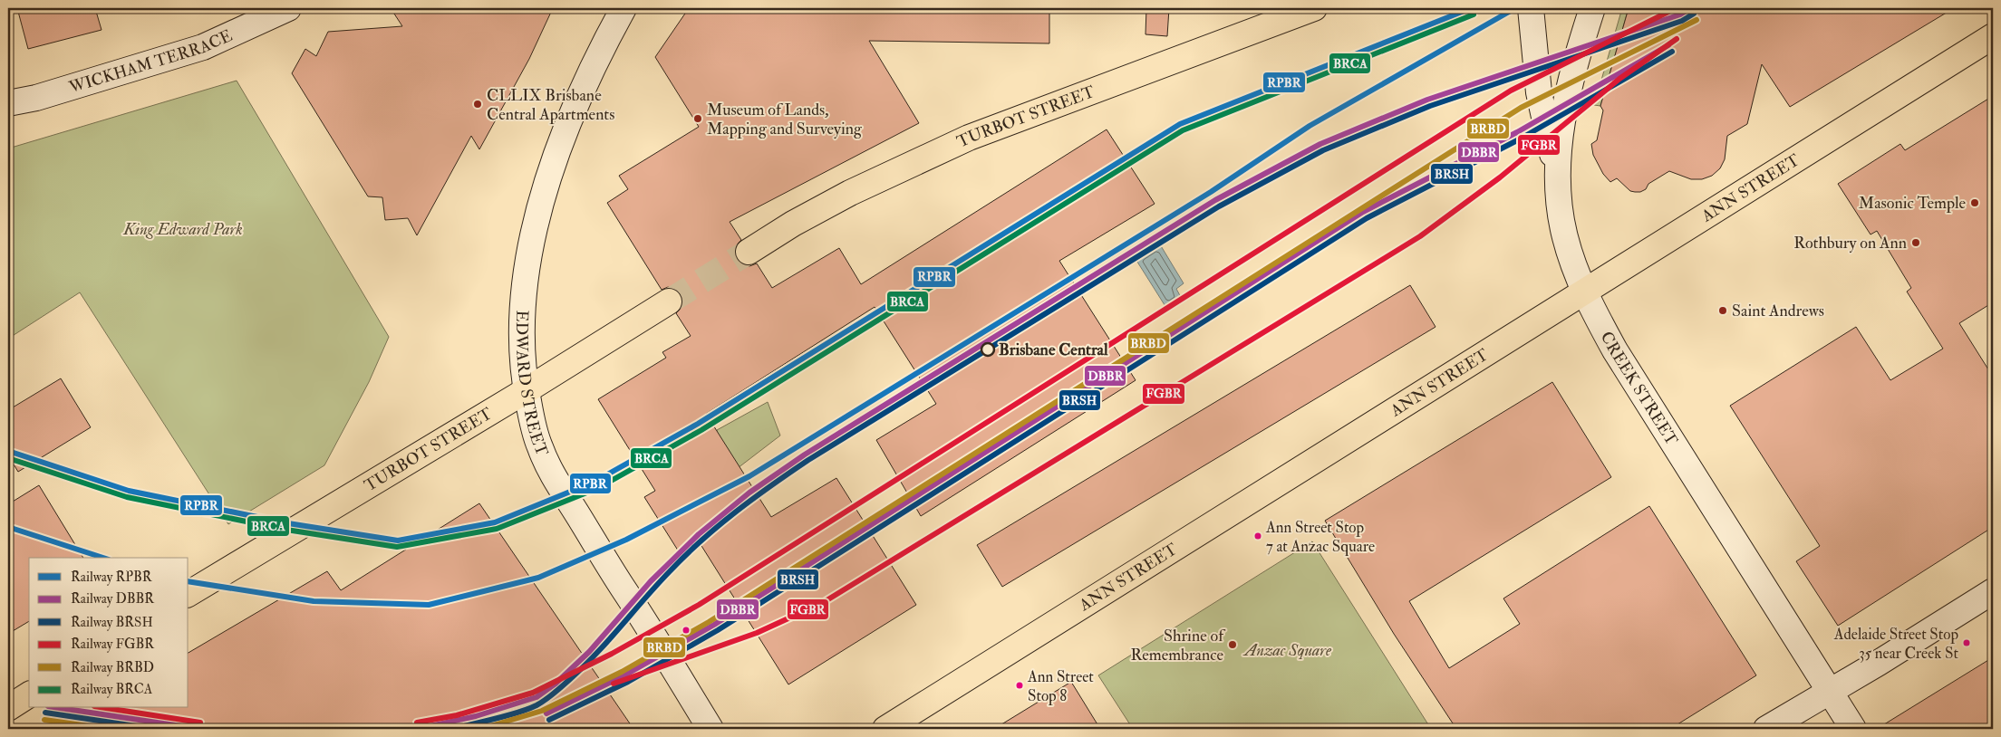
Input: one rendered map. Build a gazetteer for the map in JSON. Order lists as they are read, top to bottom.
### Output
{
  "streets": {
    "main road": [
      "WICKHAM TERRACE",
      "TURBOT STREET",
      "ANN STREET",
      "EDWARD STREET",
      "CREEK STREET"
    ]
  },
  "crossings": [
    ["TURBOT STREET", "EDWARD STREET"],
    ["ANN STREET", "CREEK STREET"]
  ],
  "parks": ["King Edward Park", "Anzac Square"],
  "places": [
    "CLLIX Brisbane Central Apartments",
    "Museum of Lands, Mapping and Surveying",
    "Masonic Temple",
    "Rothbury on Ann",
    "Saint Andrews",
    "Brisbane Central",
    "Ann Street Stop 7 at Anzac Square",
    "Adelaide Street Stop 35 near Creek St",
    "Shrine of Remembrance",
    "Ann Street Stop 8"
  ],
  "lines": [
    "rail line RPBR",
    "rail line DBBR",
    "rail line FGBR",
    "rail line BRSH",
    "rail line BRCA",
    "rail line BRBD"
  ],
  "legend": [
    "Railway RPBR",
    "Railway DBBR",
    "Railway BRSH",
    "Railway FGBR",
    "Railway BRBD",
    "Railway BRCA"
  ]
}
